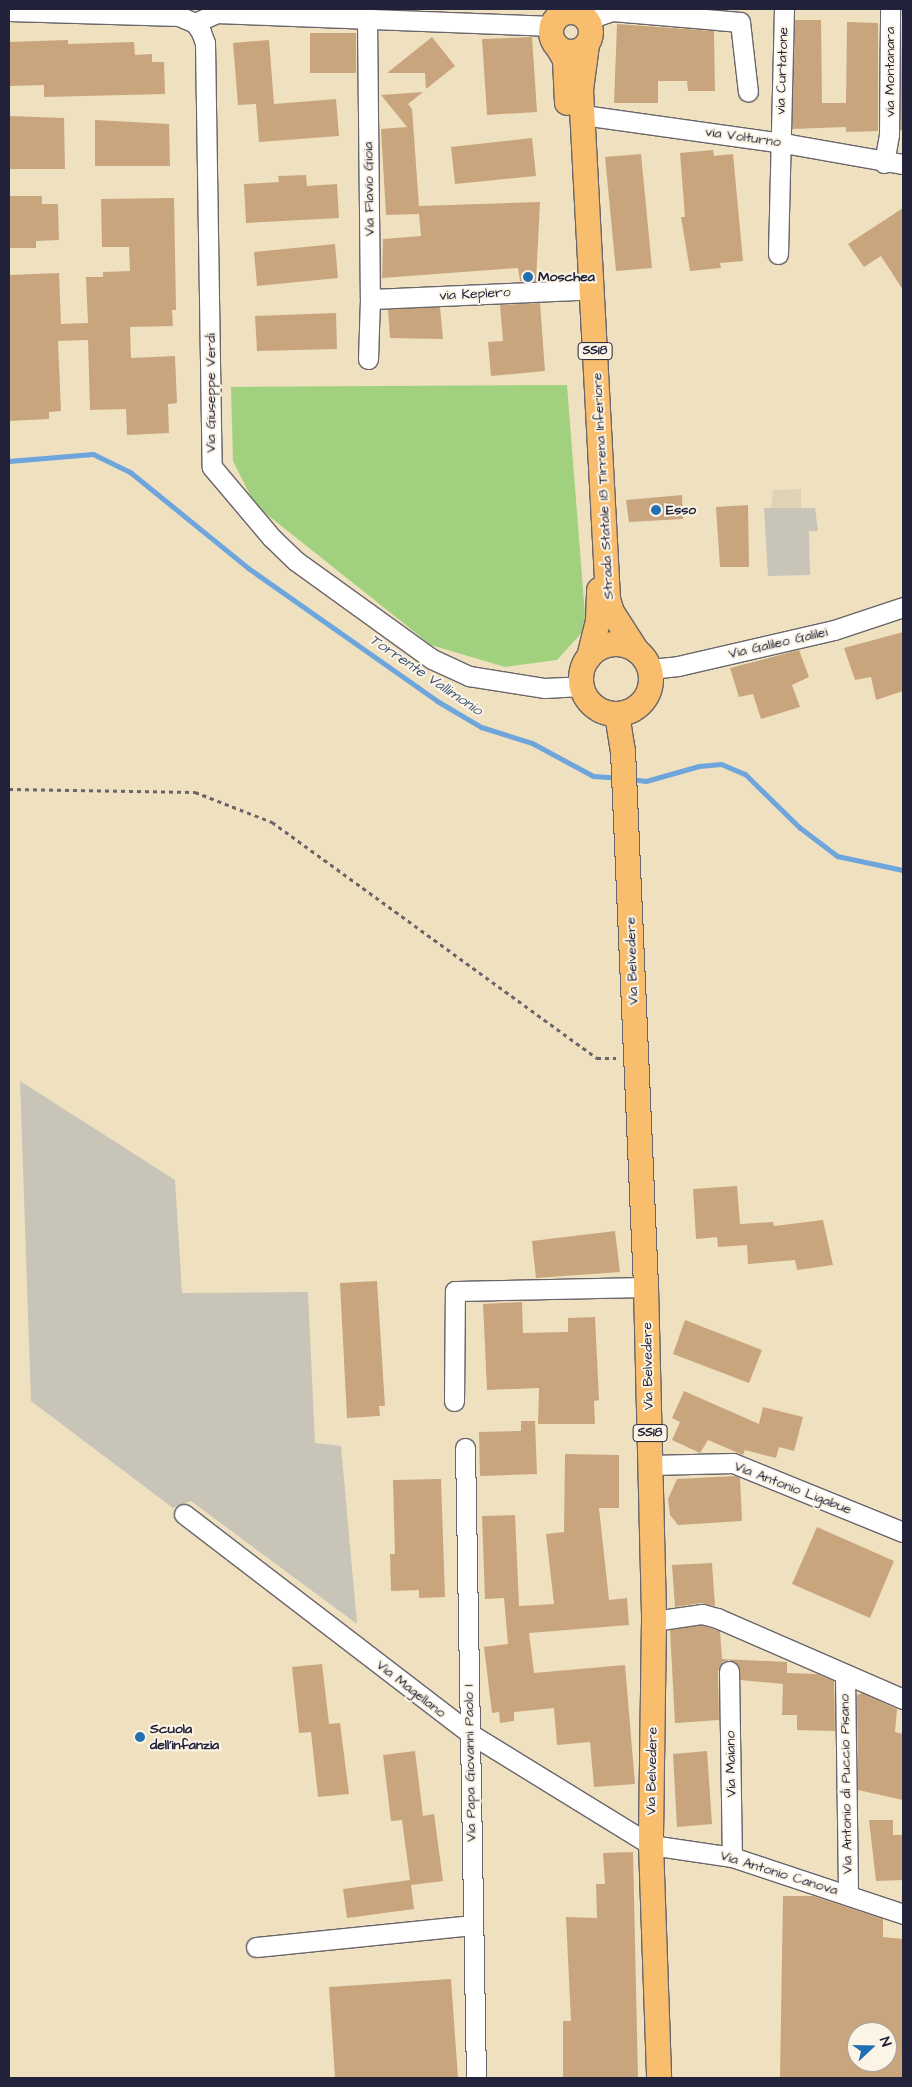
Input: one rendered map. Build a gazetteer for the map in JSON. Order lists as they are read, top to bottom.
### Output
{
  "streets": {
    "main road": ["SS18", "Strada Statale 18 Tirrena Inferiore", "Via Belvedere"],
    "street": [
      "via Curtatone",
      "via Montanara",
      "via Volturno",
      "Via Flavio Gioia",
      "via Keplero",
      "Via Giuseppe Verdi",
      "Via Galileo Galilei",
      "Via Antonio Ligabue",
      "Via Magellano",
      "Via Papa Giovanni Paolo I",
      "Via Maiano",
      "Via Antonio di Puccio Pisano",
      "Via Antonio Canova"
    ]
  },
  "crossings": [
    ["via Curtatone", "via Volturno"],
    ["via Montanara", "via Volturno"],
    ["via Volturno", "Strada Statale 18 Tirrena Inferiore"],
    ["Via Flavio Gioia", "via Keplero"],
    ["via Keplero", "Strada Statale 18 Tirrena Inferiore"],
    ["Via Giuseppe Verdi", "Strada Statale 18 Tirrena Inferiore"],
    ["Via Giuseppe Verdi", "Via Galileo Galilei"],
    ["Via Giuseppe Verdi", "Via Belvedere"],
    ["Strada Statale 18 Tirrena Inferiore", "Via Galileo Galilei"],
    ["Strada Statale 18 Tirrena Inferiore", "Via Belvedere"],
    ["Via Galileo Galilei", "Via Belvedere"],
    ["Via Belvedere", "Via Antonio Ligabue"],
    ["Via Belvedere", "Via Magellano"],
    ["Via Belvedere", "Via Antonio Canova"],
    ["Via Magellano", "Via Papa Giovanni Paolo I"],
    ["Via Magellano", "Via Antonio Canova"],
    ["Via Maiano", "Via Antonio Canova"],
    ["Via Antonio di Puccio Pisano", "Via Antonio Canova"]
  ],
  "water": ["Torrente Vallimonio"],
  "places": ["Moschea", "Esso", "Scuola dell'infanzia"],
  "north": "right"
}
